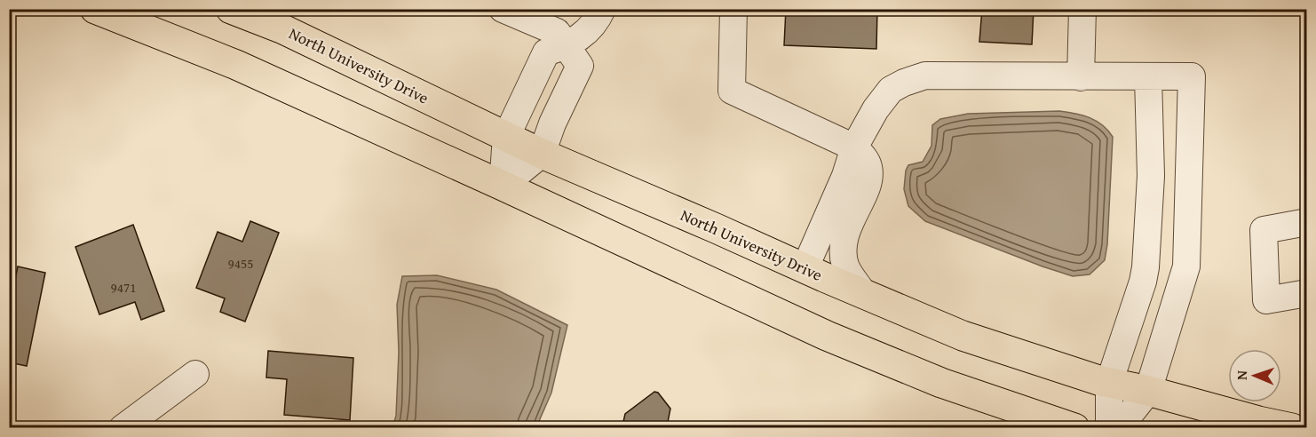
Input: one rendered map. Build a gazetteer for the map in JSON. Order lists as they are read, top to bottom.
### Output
{
  "streets": {
    "main road": ["North University Drive"]
  },
  "house_numbers": ["9455", "9471"],
  "north": "left"
}
